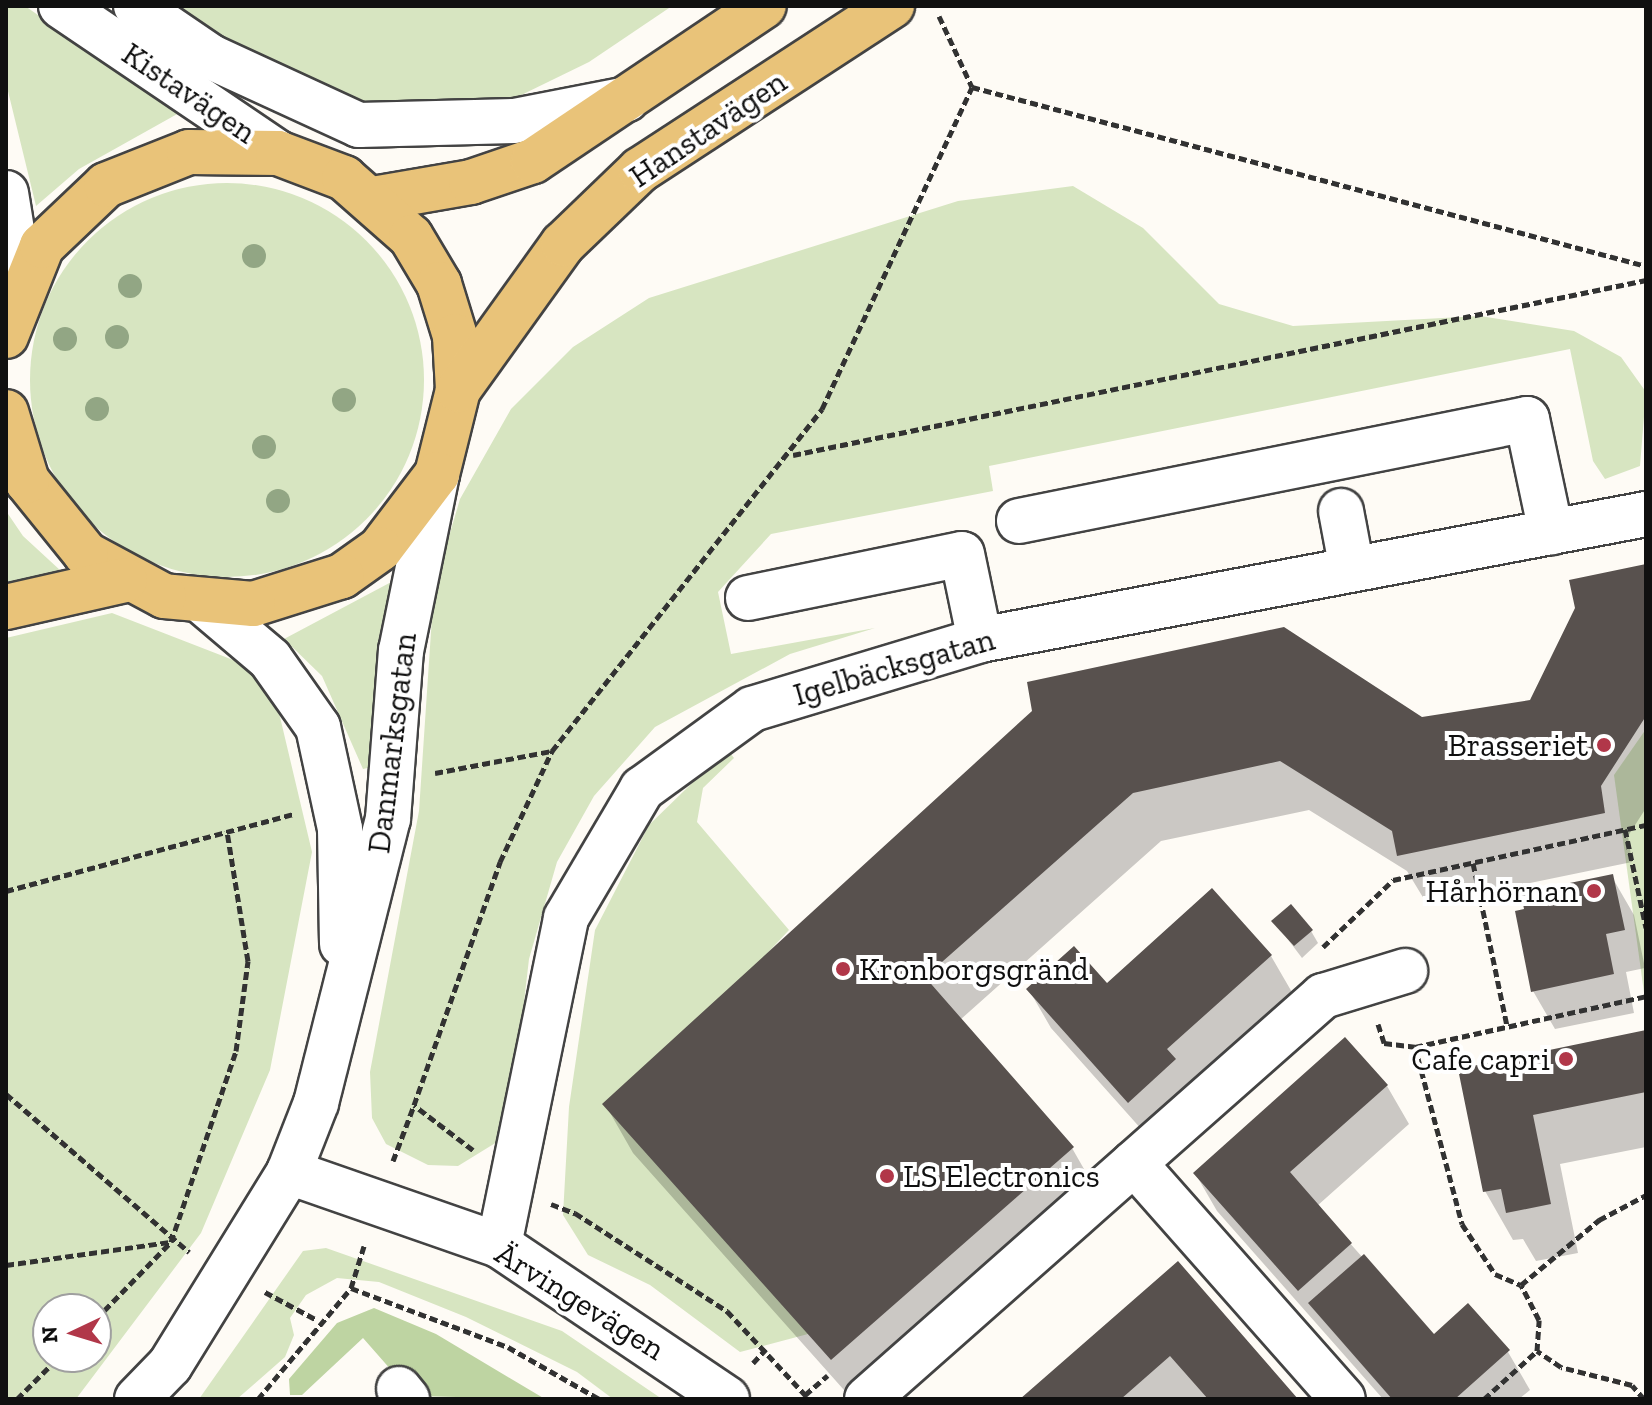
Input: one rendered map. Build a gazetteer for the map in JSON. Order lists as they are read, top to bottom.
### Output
{
  "streets": {
    "main road": ["Hanstavägen"],
    "street": [
      "Kistavägen",
      "Igelbäcksgatan",
      "Danmarksgatan",
      "Ärvingevägen"
    ]
  },
  "crossings": [
    ["Kistavägen", "Hanstavägen"],
    ["Hanstavägen", "Danmarksgatan"],
    ["Igelbäcksgatan", "Ärvingevägen"],
    ["Danmarksgatan", "Ärvingevägen"]
  ],
  "places": [
    "Brasseriet",
    "Hårhörnan",
    "Kronborgsgränd",
    "Cafe capri",
    "LS Electronics"
  ],
  "north": "left"
}
